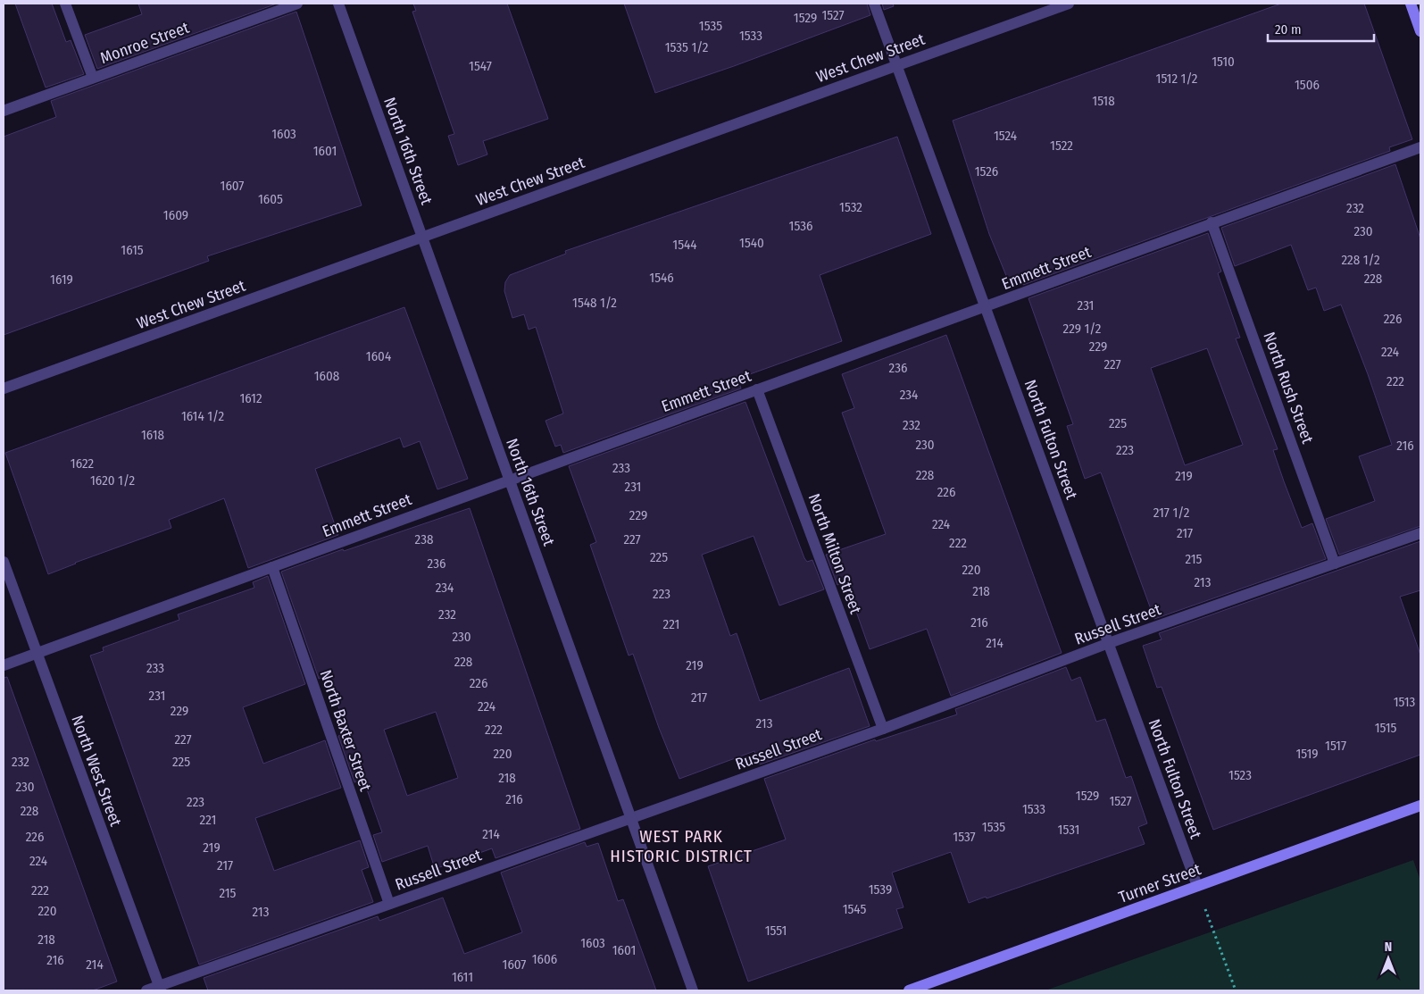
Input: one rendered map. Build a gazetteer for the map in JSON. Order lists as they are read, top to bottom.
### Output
{
  "streets": {
    "street": [
      "Monroe Street",
      "West Chew Street",
      "North 16th Street",
      "Emmett Street",
      "North Rush Street",
      "North Fulton Street",
      "North Milton Street",
      "Russell Street",
      "North Baxter Street",
      "North West Street",
      "Turner Street"
    ]
  },
  "crossings": [
    ["West Chew Street", "North 16th Street"],
    ["West Chew Street", "North Fulton Street"],
    ["North 16th Street", "Emmett Street"],
    ["North 16th Street", "Russell Street"],
    ["Emmett Street", "North Rush Street"],
    ["Emmett Street", "North Fulton Street"],
    ["Emmett Street", "North Milton Street"],
    ["Emmett Street", "North Baxter Street"],
    ["Emmett Street", "North West Street"],
    ["North Rush Street", "Russell Street"],
    ["North Fulton Street", "Russell Street"],
    ["North Fulton Street", "Turner Street"],
    ["North Milton Street", "Russell Street"],
    ["Russell Street", "North Baxter Street"],
    ["Russell Street", "North West Street"]
  ],
  "districts": ["WEST PARK HISTORIC DISTRICT"],
  "house_numbers": [
    "1527",
    "1529",
    "1535",
    "1533",
    "1535 1/2",
    "1510",
    "1547",
    "1512 1/2",
    "1506",
    "1518",
    "1603",
    "1524",
    "1522",
    "1601",
    "1526",
    "1607",
    "1605",
    "1532",
    "232",
    "1609",
    "1536",
    "230",
    "1540",
    "1544",
    "1615",
    "228 1/2",
    "1546",
    "228",
    "1619",
    "1548 1/2",
    "231",
    "226",
    "229 1/2",
    "229",
    "224",
    "1604",
    "227",
    "236",
    "1608",
    "222",
    "234",
    "1612",
    "1614 1/2",
    "225",
    "232",
    "1618",
    "230",
    "216",
    "223",
    "1622",
    "233",
    "228",
    "219",
    "1620 1/2",
    "231",
    "226",
    "217 1/2",
    "229",
    "224",
    "217",
    "238",
    "227",
    "222",
    "225",
    "215",
    "236",
    "220",
    "213",
    "234",
    "218",
    "223",
    "232",
    "216",
    "221",
    "230",
    "214",
    "228",
    "219",
    "233",
    "226",
    "231",
    "217",
    "1513",
    "224",
    "229",
    "213",
    "1515",
    "222",
    "227",
    "1517",
    "220",
    "1519",
    "232",
    "225",
    "1523",
    "218",
    "230",
    "1529",
    "216",
    "1527",
    "223",
    "1533",
    "228",
    "221",
    "1535",
    "1531",
    "214",
    "226",
    "1537",
    "219",
    "224",
    "217",
    "1539",
    "222",
    "215",
    "1545",
    "220",
    "213",
    "1551",
    "218",
    "1603",
    "1601",
    "1606",
    "216",
    "214",
    "1607",
    "1611"
  ],
  "scale_bar": "20 m",
  "north": "top"
}
